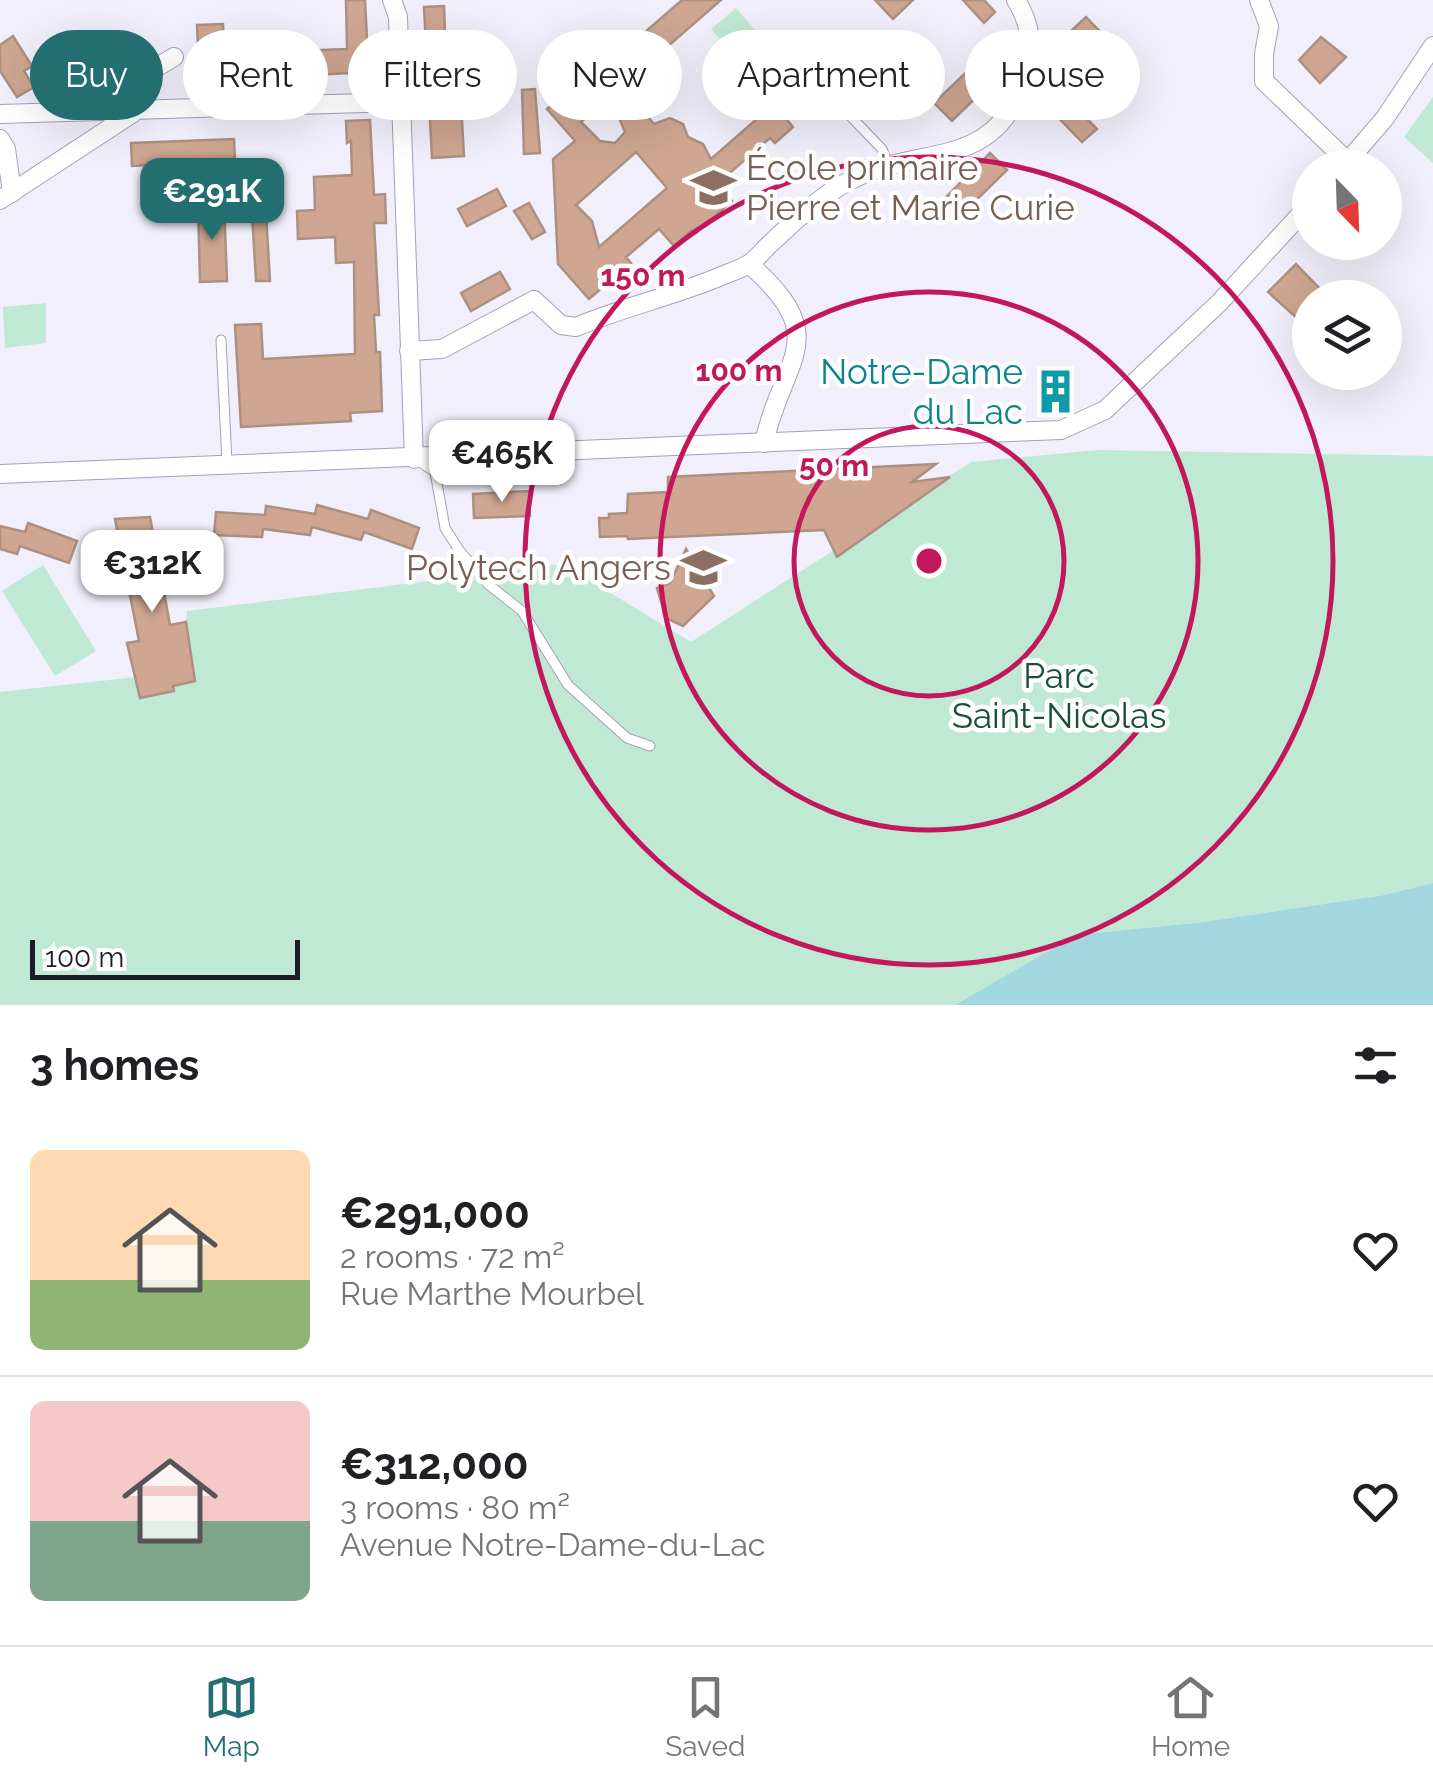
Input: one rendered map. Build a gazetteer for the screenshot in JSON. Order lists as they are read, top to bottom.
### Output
{
  "parks": ["Parc Saint-Nicolas"],
  "places": {
    "school or university": ["École primaire Pierre et Marie Curie", "Polytech Angers"],
    "building": ["Notre-Dame du Lac"]
  },
  "scale_bar": "100 m",
  "north": "bottom right",
  "page": {
    "chip": [
      "Buy",
      "Rent",
      "Filters",
      "New",
      "Apartment",
      "House"
    ],
    "price": ["€291K", "€465K", "€312K"],
    "scale": "100 m",
    "heading": "3 homes",
    "list": [
      {
        "name": "€291,000",
        "note": "2 rooms · 72 m² · Rue Marthe Mourbel"
      },
      {
        "name": "€312,000",
        "note": "3 rooms · 80 m² · Avenue Notre-Dame-du-Lac"
      }
    ],
    "tabs": ["Map", "Saved", "Home"]
  },
  "rings": ["150 m", "100 m", "50 m"]
}
